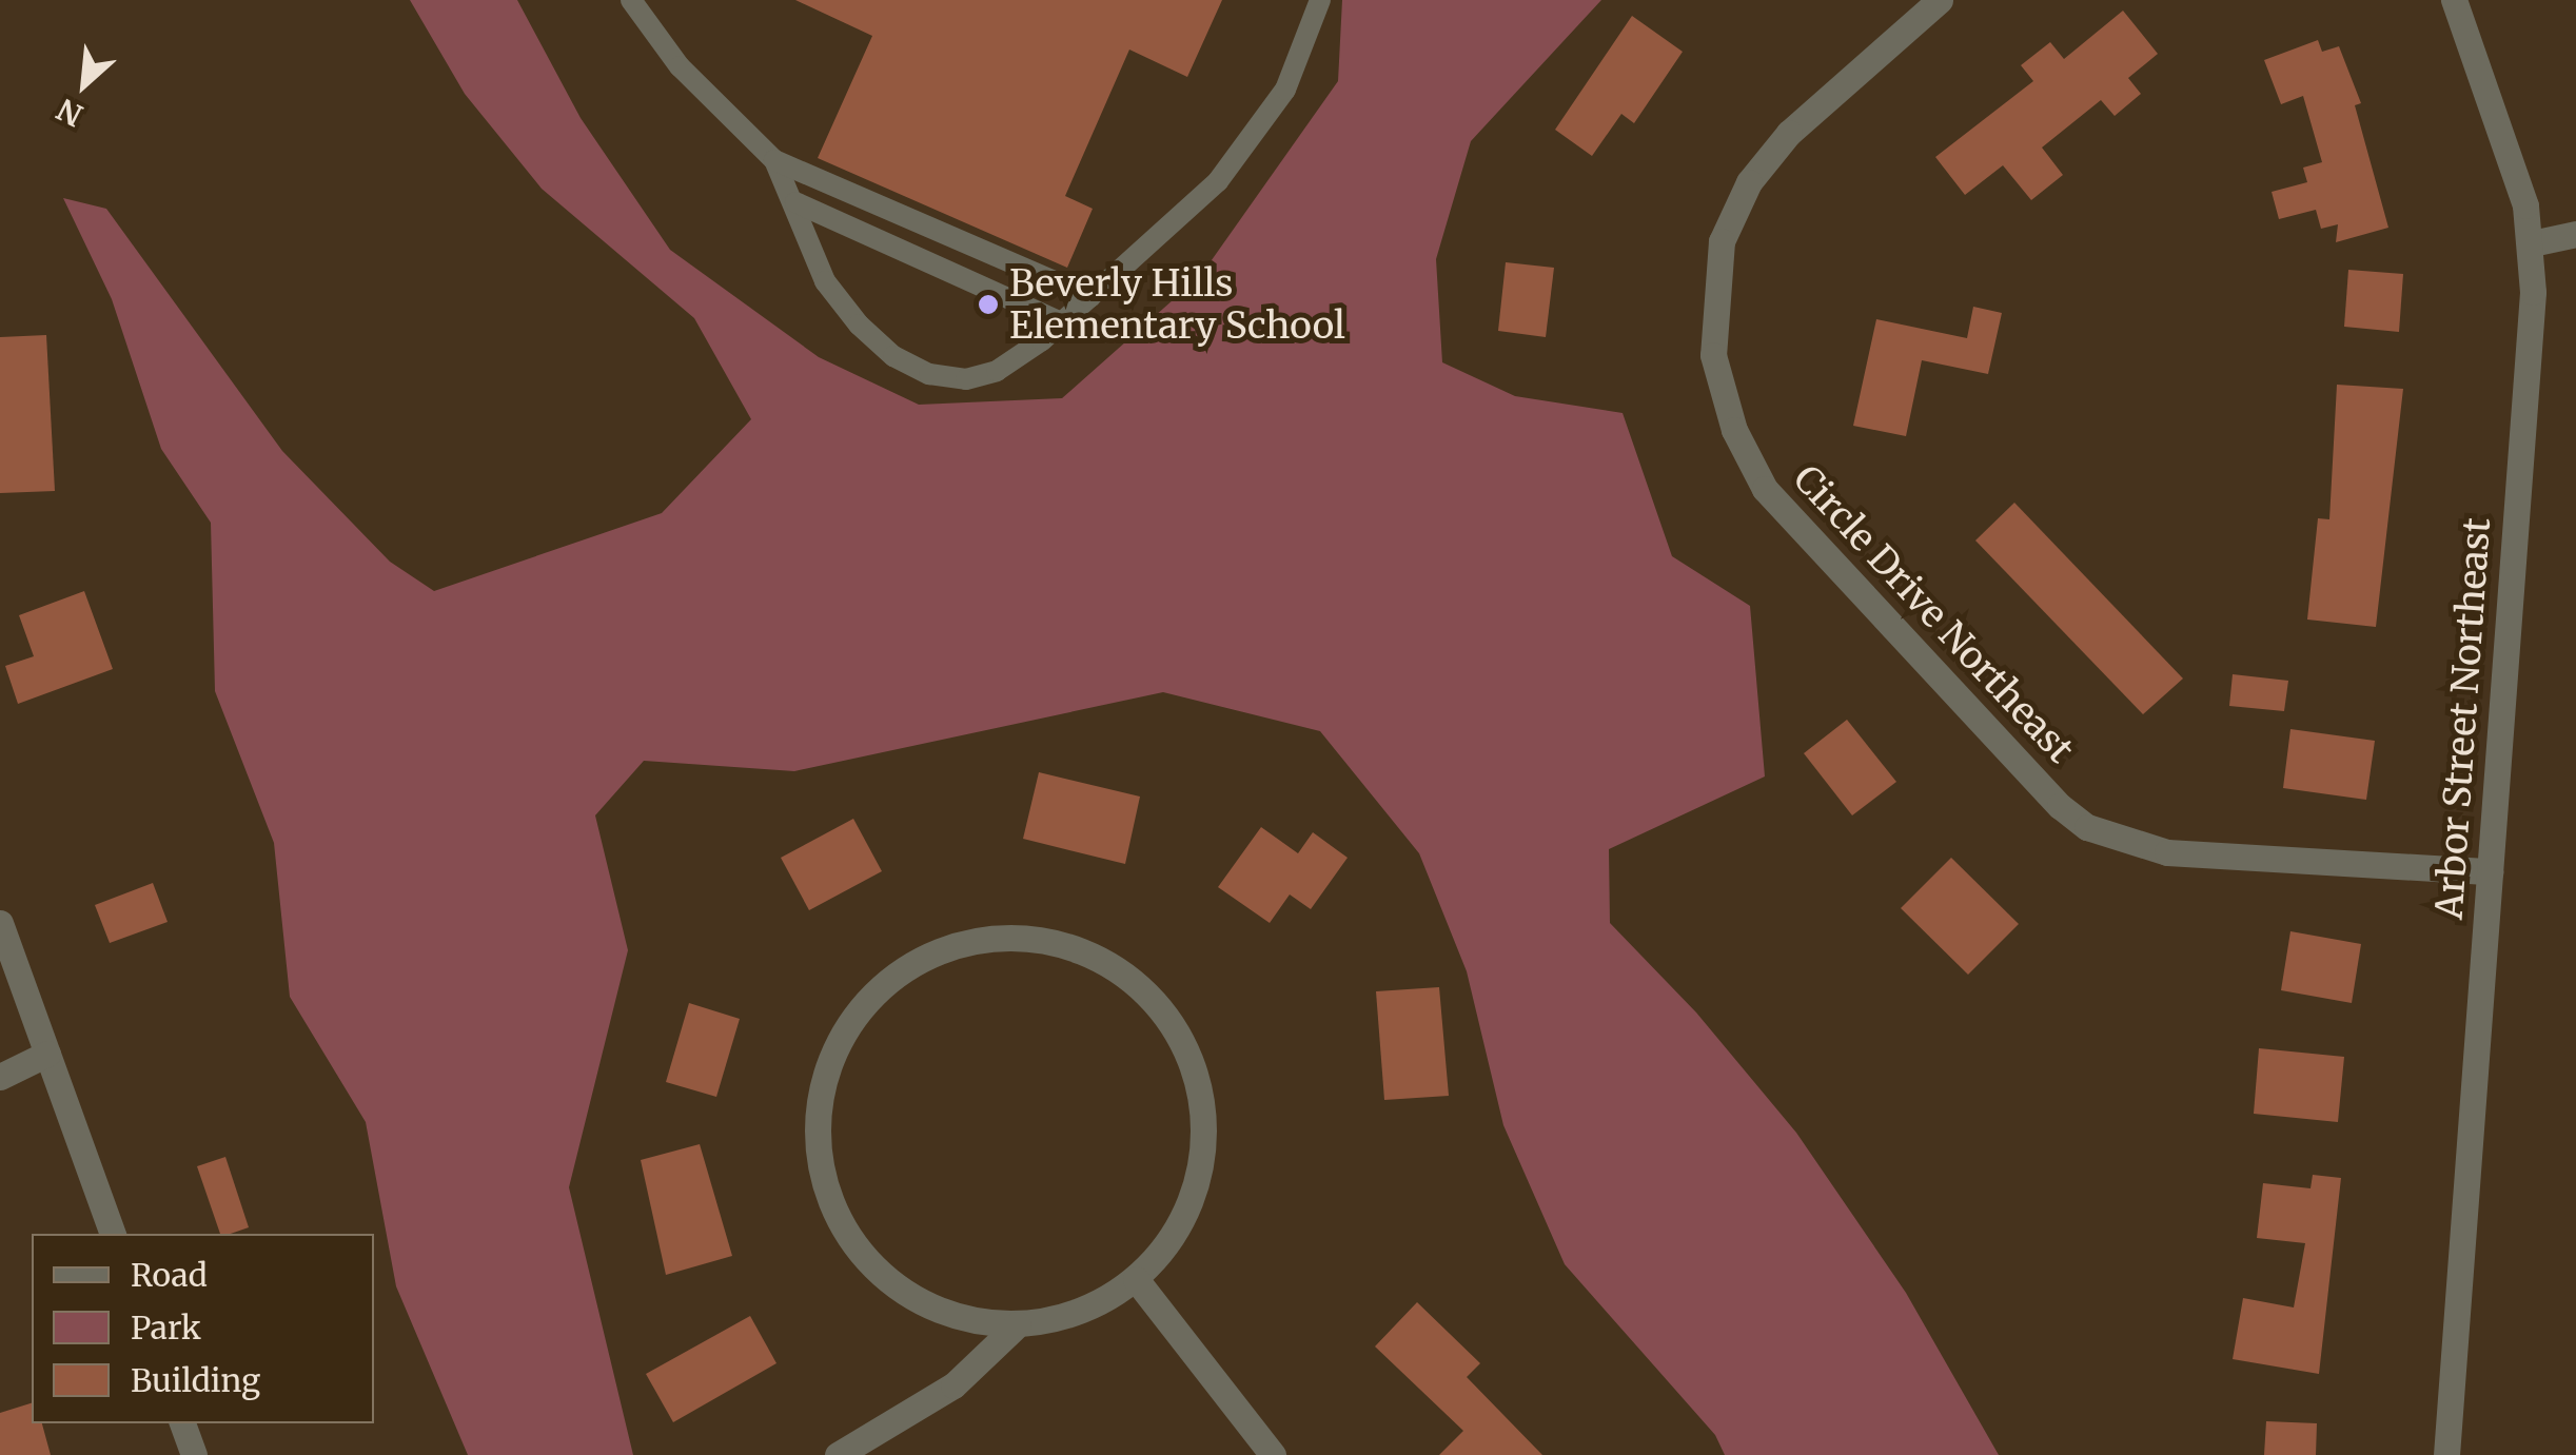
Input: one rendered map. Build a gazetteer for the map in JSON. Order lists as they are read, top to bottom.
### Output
{
  "streets": {
    "street": ["Circle Drive Northeast", "Arbor Street Northeast"]
  },
  "crossings": [
    ["Circle Drive Northeast", "Arbor Street Northeast"]
  ],
  "places": ["Beverly Hills Elementary School"],
  "legend": ["Road", "Park", "Building"],
  "north": "bottom left"
}
